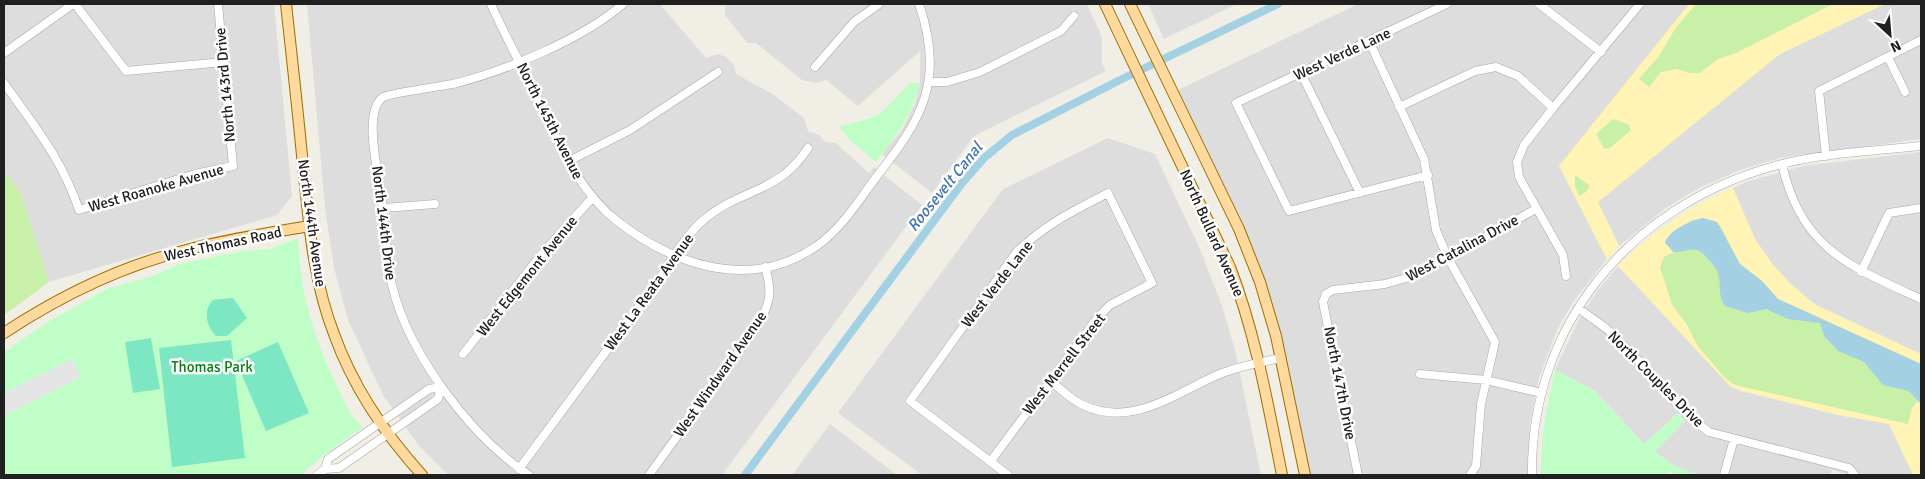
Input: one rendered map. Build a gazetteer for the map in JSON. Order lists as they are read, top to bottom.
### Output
{
  "streets": {
    "main road": ["North 144th Avenue", "North Bullard Avenue", "West Thomas Road"],
    "street": [
      "West Verde Lane",
      "North 143rd Drive",
      "North 145th Avenue",
      "West Roanoke Avenue",
      "North 144th Drive",
      "West Catalina Drive",
      "West Edgemont Avenue",
      "West La Reata Avenue",
      "West Merrell Street",
      "West Windward Avenue",
      "North Couples Drive",
      "North 147th Drive"
    ]
  },
  "crossings": [
    ["West Verde Lane", "West Merrell Street"],
    ["North 143rd Drive", "West Roanoke Avenue"],
    ["North 145th Avenue", "North 144th Drive"],
    ["North 145th Avenue", "West Edgemont Avenue"],
    ["North 145th Avenue", "West La Reata Avenue"],
    ["North 145th Avenue", "West Windward Avenue"],
    ["North 144th Avenue", "West Thomas Road"],
    ["North 144th Drive", "West La Reata Avenue"],
    ["West Catalina Drive", "North 147th Drive"]
  ],
  "water": ["Roosevelt Canal"],
  "parks": ["Thomas Park"],
  "north": "bottom right"
}
